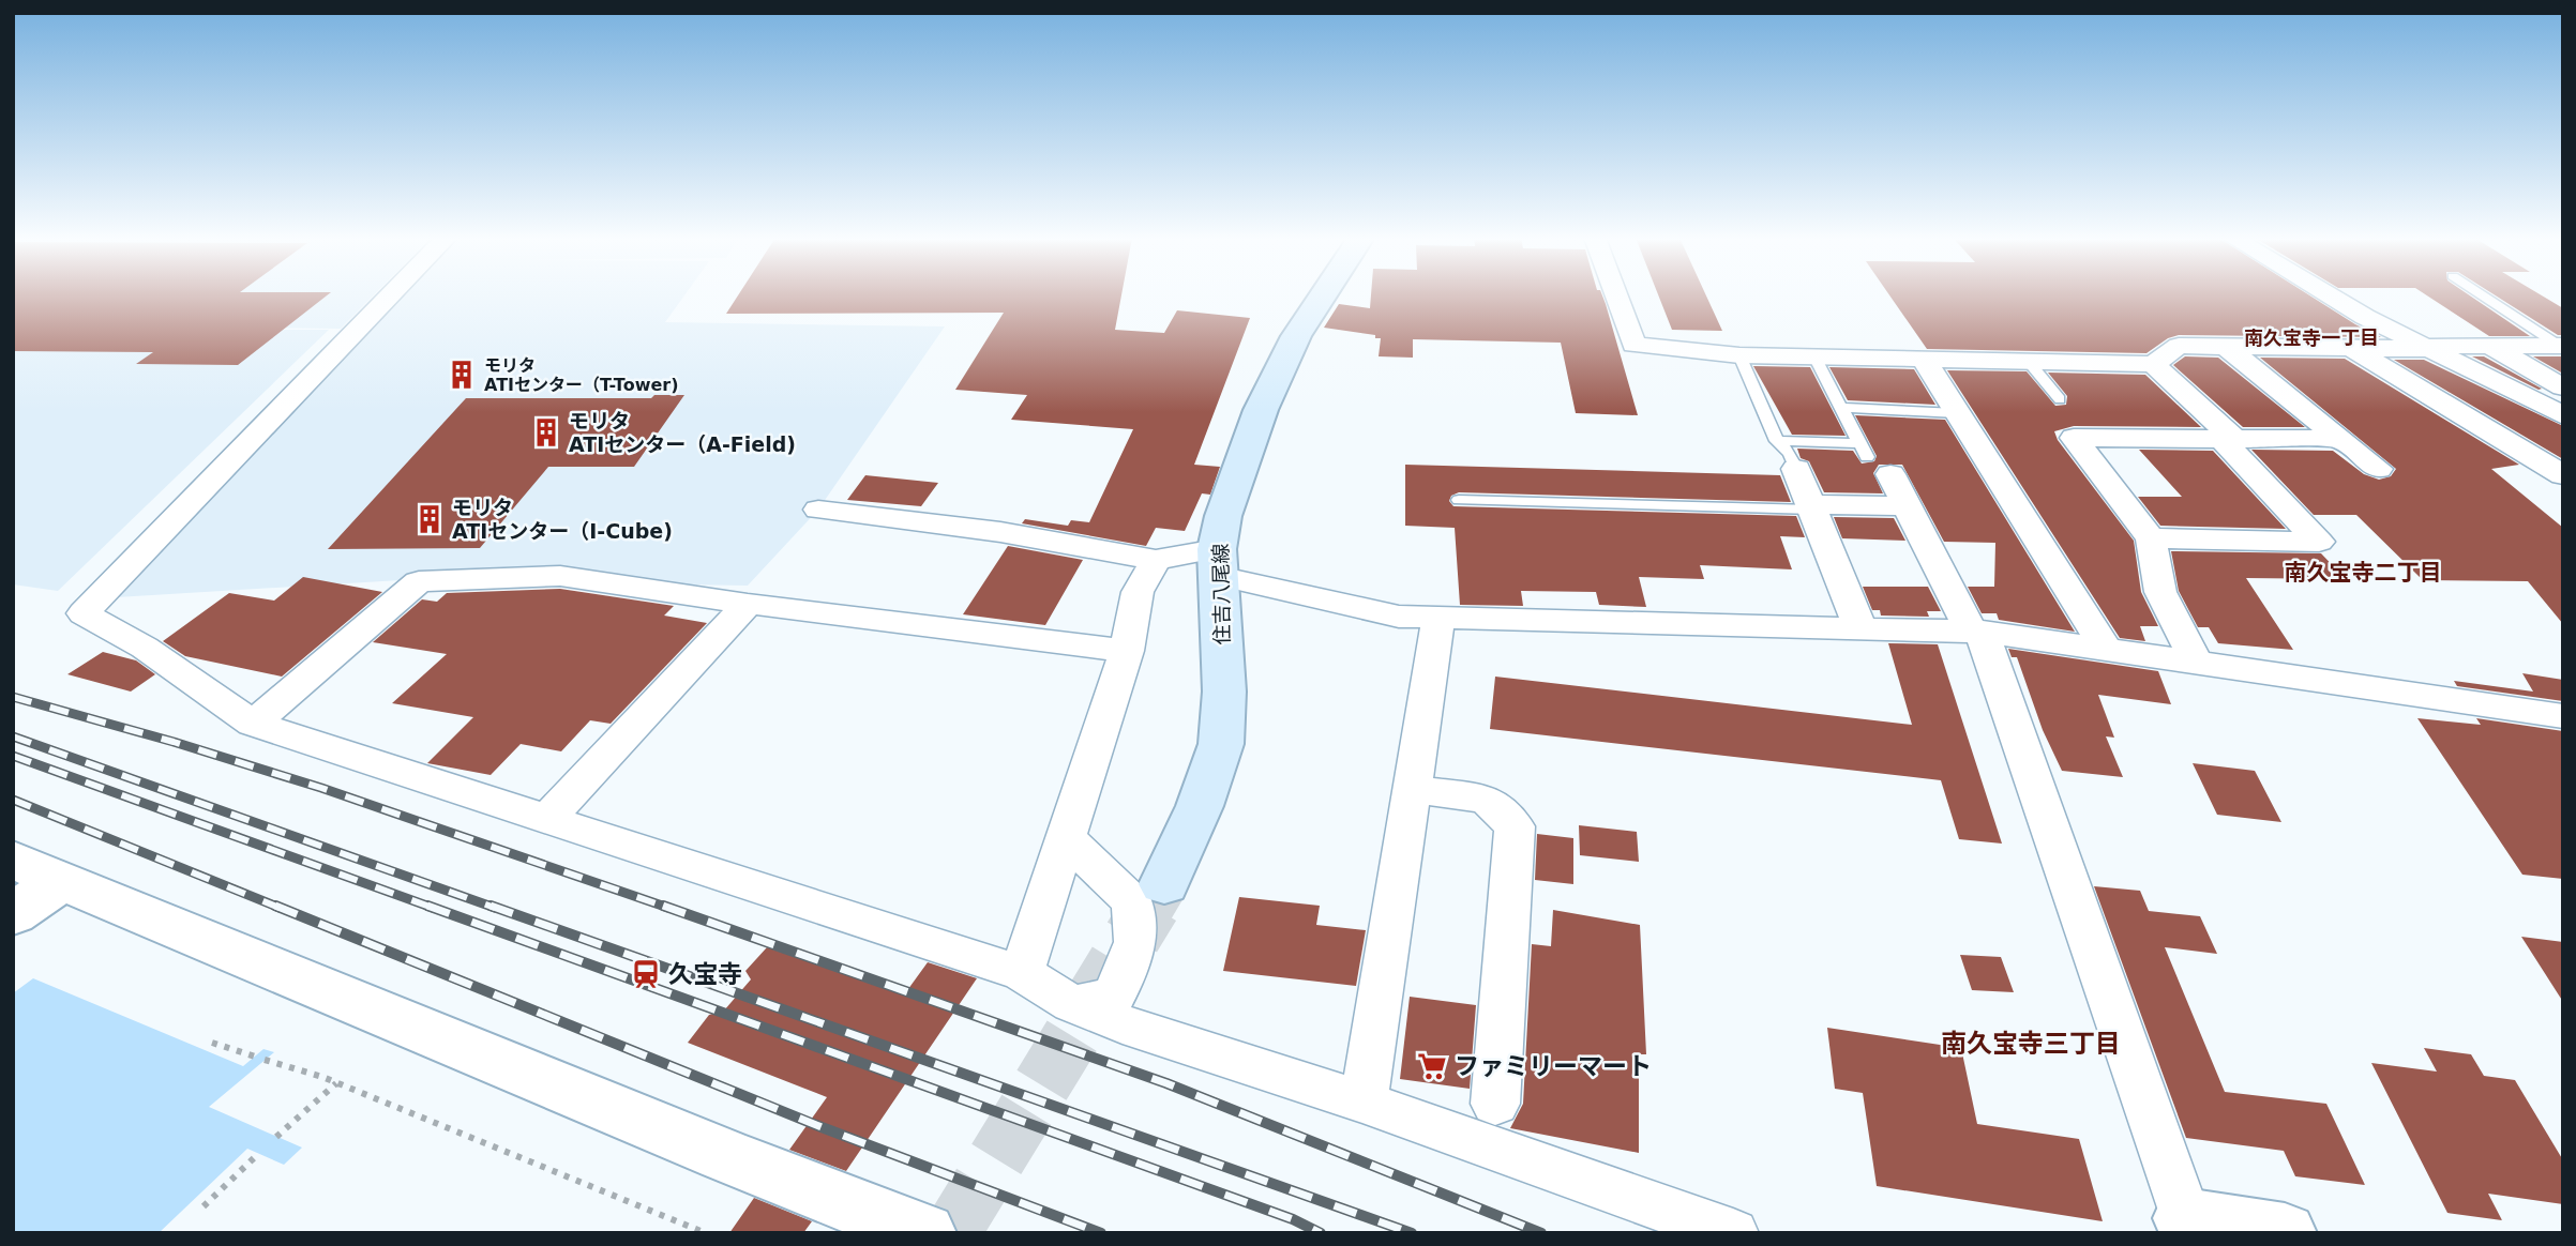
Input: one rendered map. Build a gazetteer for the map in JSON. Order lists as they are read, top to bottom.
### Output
{
  "streets": {
    "main road": ["住吉八尾線"]
  },
  "districts": ["南久宝寺一丁目", "南久宝寺二丁目", "南久宝寺三丁目"],
  "places": {
    "building": ["モリタ ATIセンター（T-Tower)", "モリタ ATIセンター（A-Field)", "モリタ ATIセンター（I-Cube)"],
    "station": ["久宝寺"],
    "supermarket": ["ファミリーマート"]
  }
}
